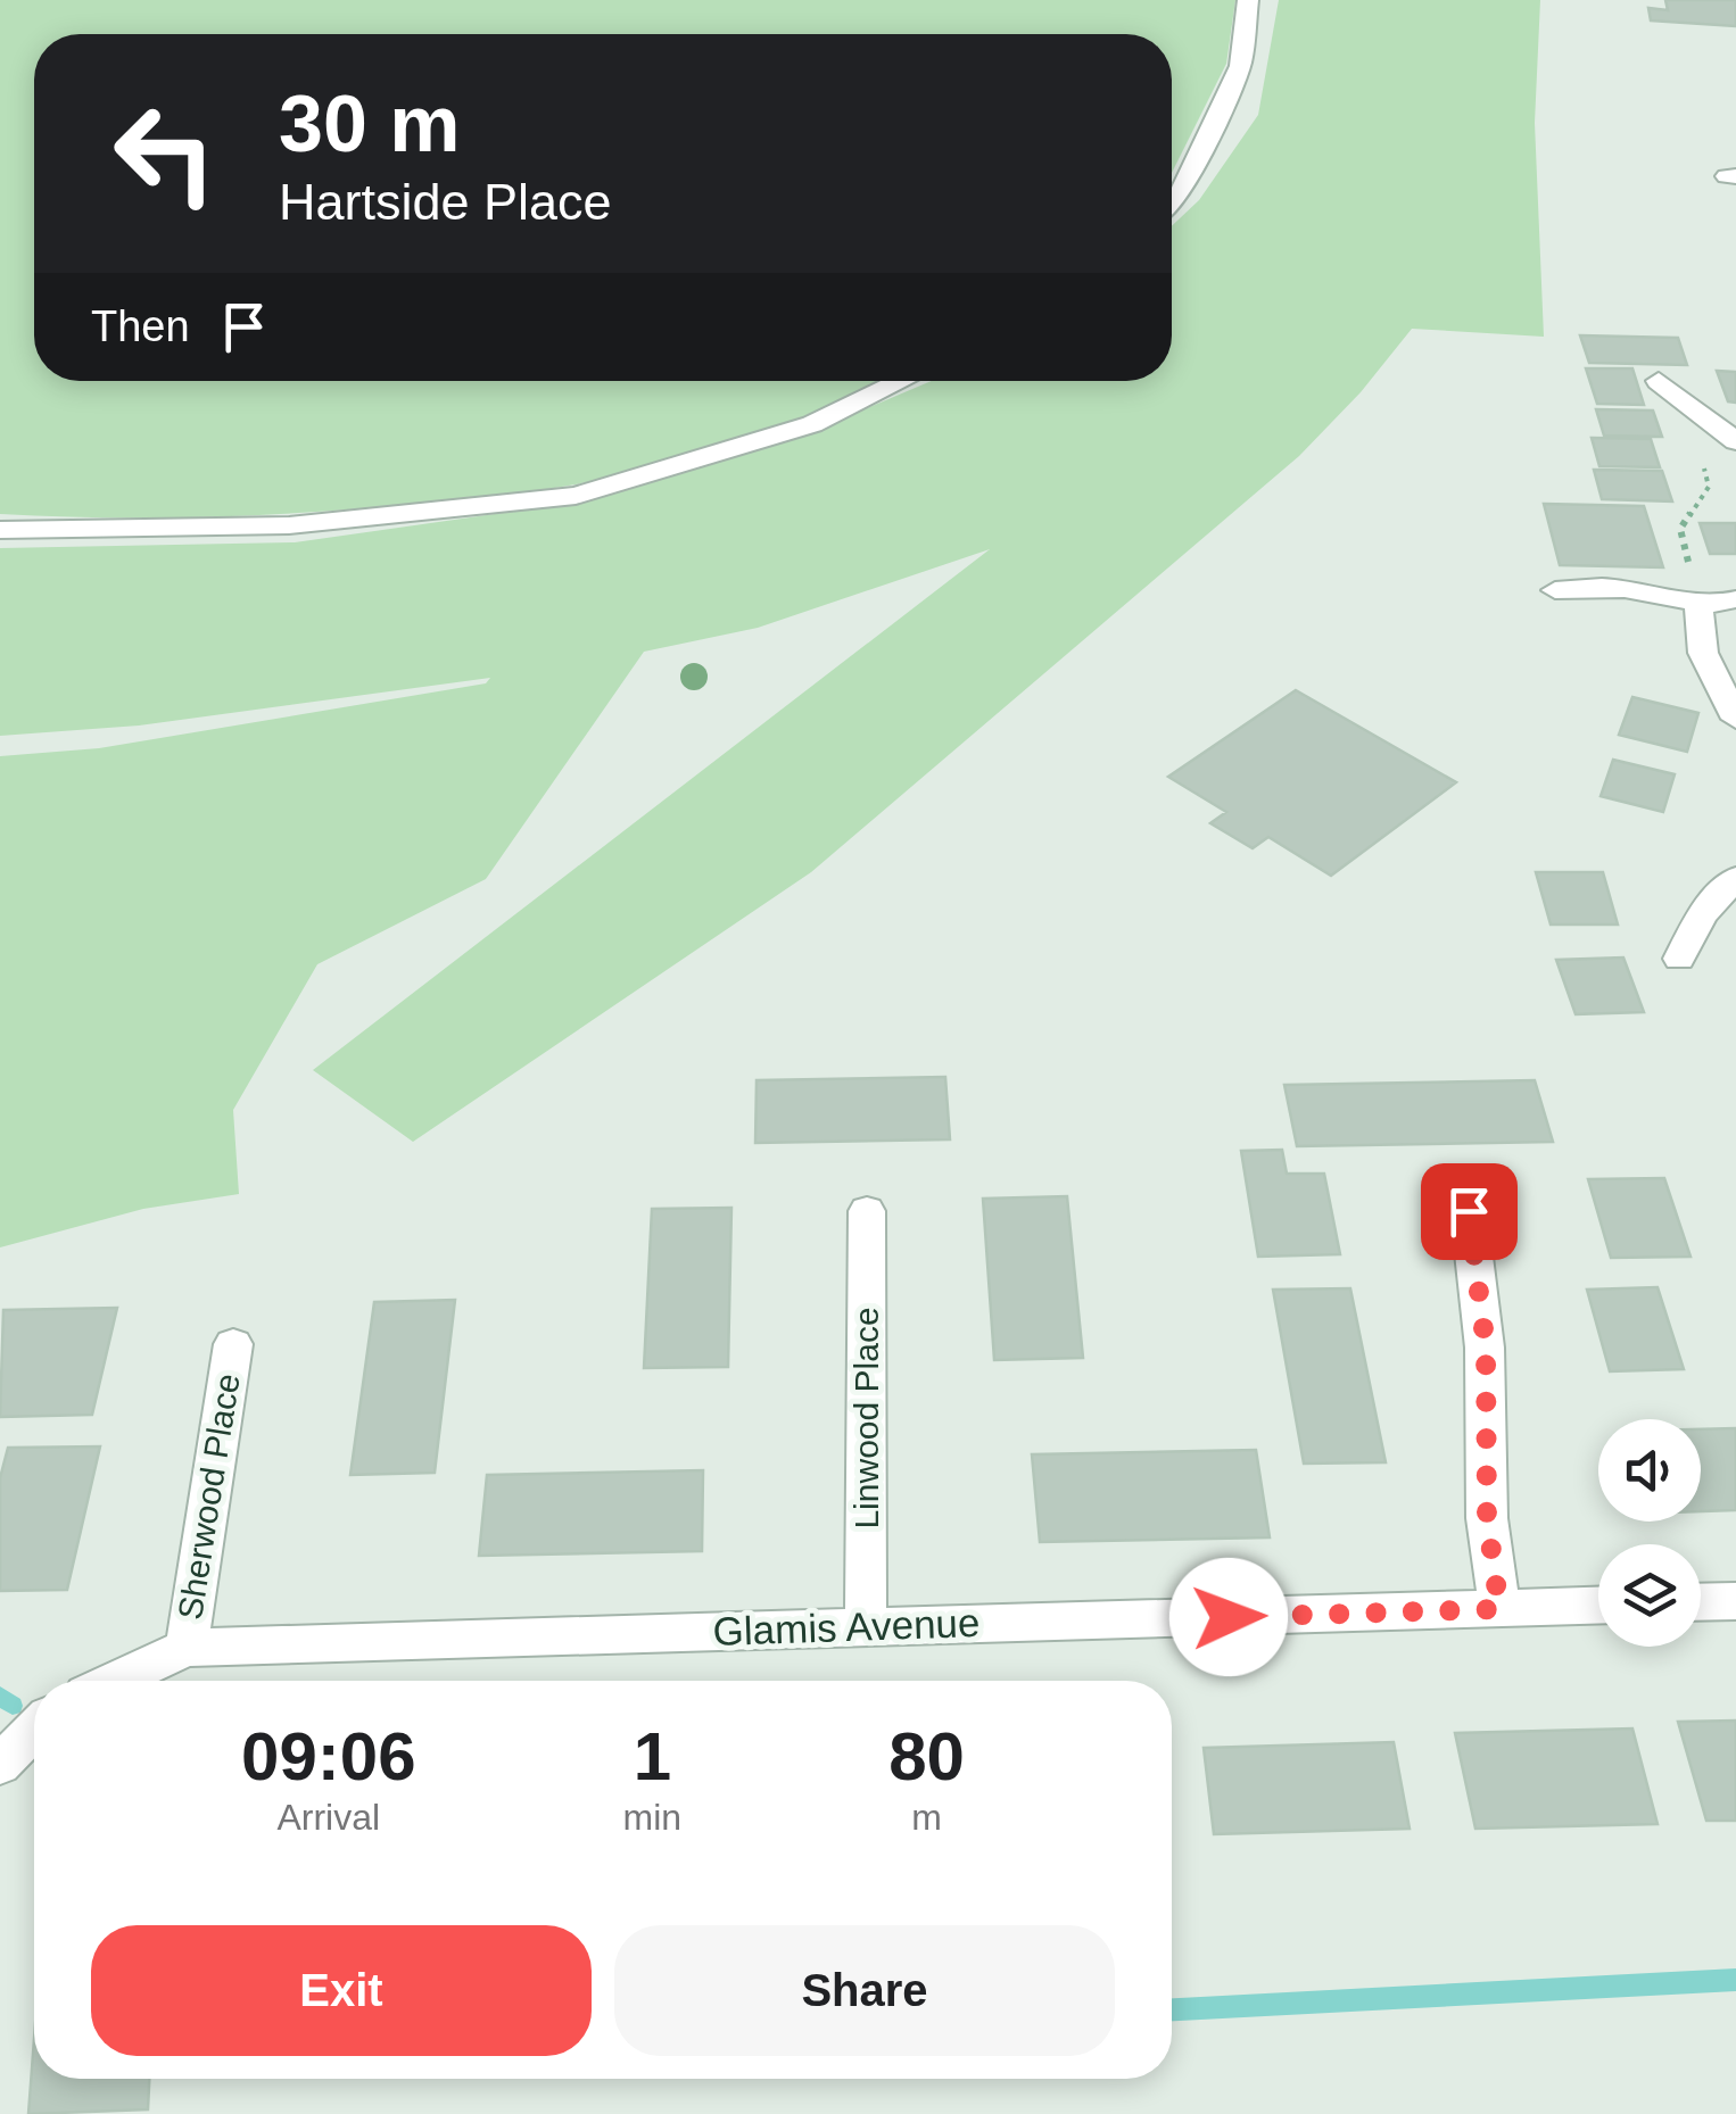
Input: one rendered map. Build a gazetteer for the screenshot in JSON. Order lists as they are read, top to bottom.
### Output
{
  "streets": {
    "street": ["Linwood Place", "Sherwood Place", "Glamis Avenue"]
  },
  "crossings": [
    ["Linwood Place", "Glamis Avenue"],
    ["Sherwood Place", "Glamis Avenue"]
  ],
  "page": {
    "turn": ["30 m", "Hartside Place"],
    "then": "Then",
    "eta": [
      "09:06",
      "Arrival",
      "1",
      "min",
      "80",
      "m"
    ],
    "buttons": ["Exit", "Share"]
  }
}
